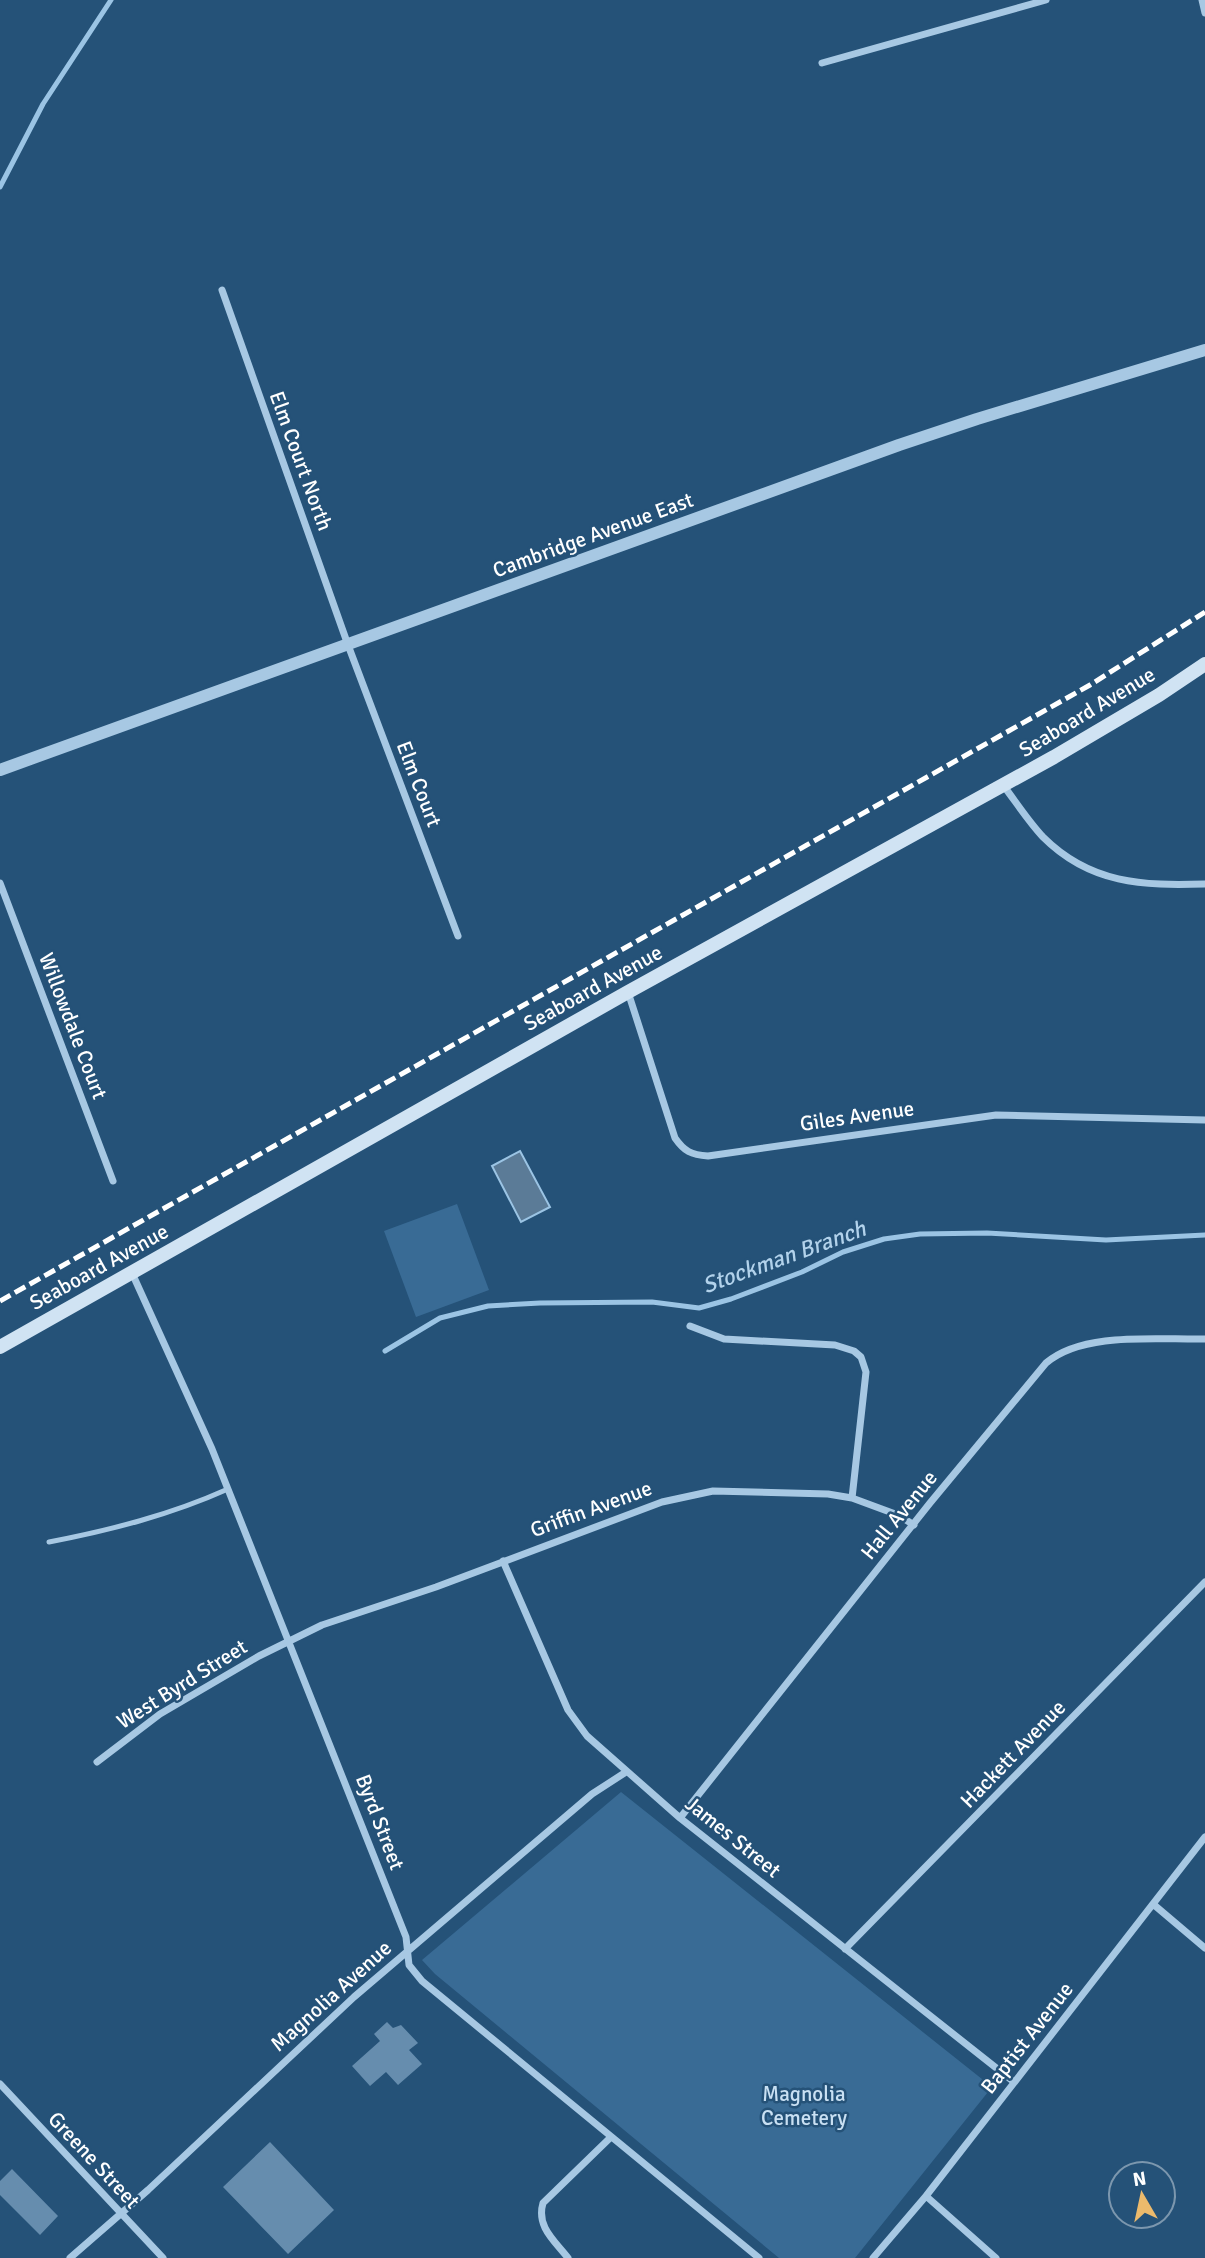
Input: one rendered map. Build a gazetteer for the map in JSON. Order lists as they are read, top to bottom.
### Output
{
  "streets": {
    "main road": ["Seaboard Avenue"],
    "street": [
      "Elm Court North",
      "Cambridge Avenue East",
      "Elm Court",
      "Willowdale Court",
      "Giles Avenue",
      "Griffin Avenue",
      "Hall Avenue",
      "West Byrd Street",
      "Hackett Avenue",
      "Byrd Street",
      "James Street",
      "Magnolia Avenue",
      "Baptist Avenue",
      "Greene Street"
    ]
  },
  "crossings": [
    ["Elm Court North", "Cambridge Avenue East"],
    ["Elm Court North", "Elm Court"],
    ["Cambridge Avenue East", "Elm Court"],
    ["Seaboard Avenue", "Giles Avenue"],
    ["Seaboard Avenue", "Byrd Street"],
    ["Griffin Avenue", "Hall Avenue"],
    ["Griffin Avenue", "West Byrd Street"],
    ["Griffin Avenue", "Byrd Street"],
    ["Griffin Avenue", "James Street"],
    ["Hall Avenue", "James Street"],
    ["West Byrd Street", "Byrd Street"],
    ["Hackett Avenue", "James Street"],
    ["Byrd Street", "Magnolia Avenue"],
    ["James Street", "Magnolia Avenue"],
    ["James Street", "Baptist Avenue"],
    ["Magnolia Avenue", "Greene Street"]
  ],
  "water": ["Stockman Branch"],
  "parks": ["Magnolia Cemetery"],
  "north": "top"
}
